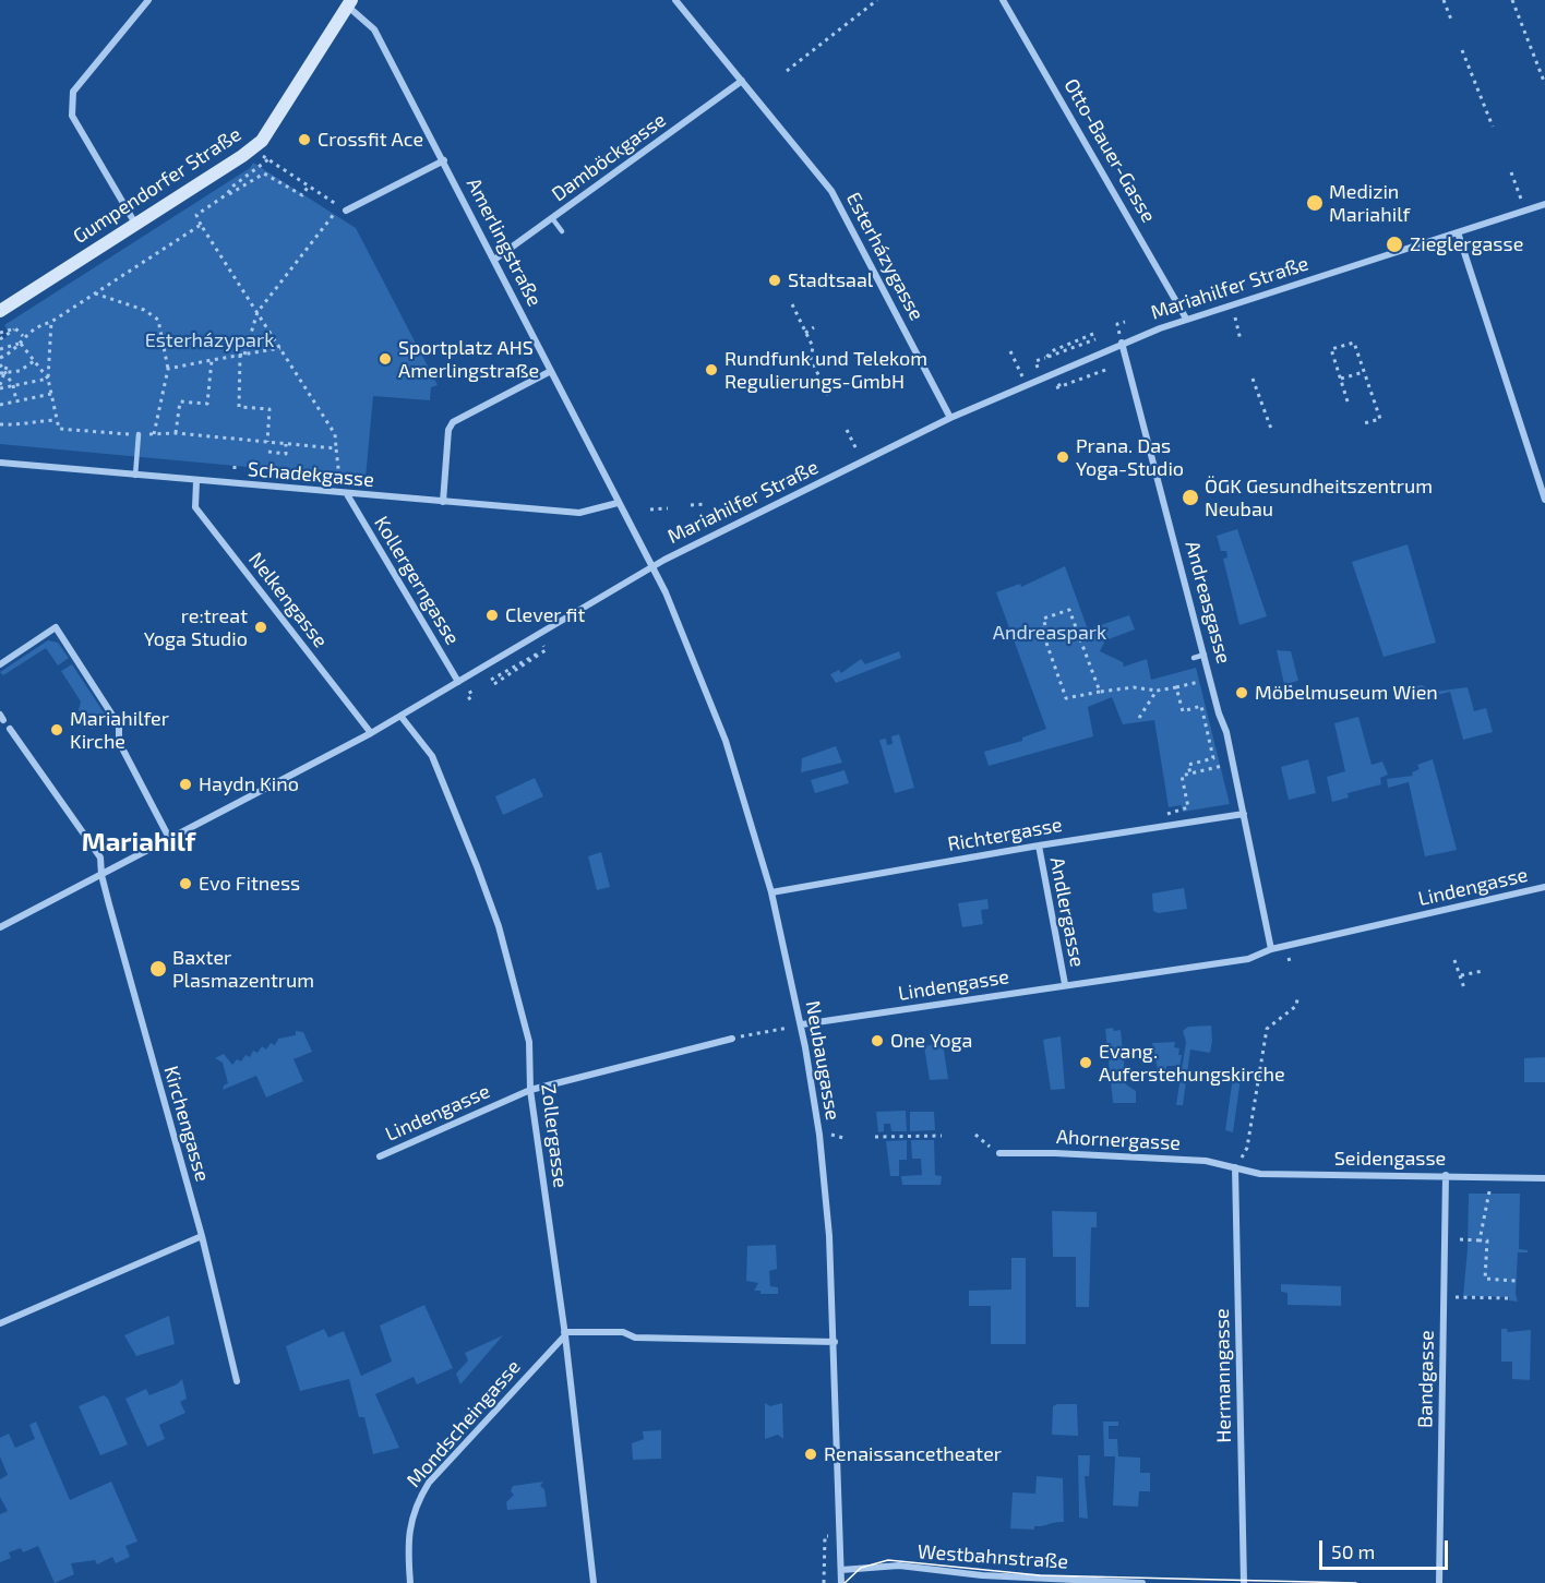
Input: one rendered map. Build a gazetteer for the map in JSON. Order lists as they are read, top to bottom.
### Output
{
  "streets": {
    "street": [
      "Otto-Bauer-Gasse",
      "Damböckgasse",
      "Gumpendorfer Straße",
      "Amerlingstraße",
      "Esterházygasse",
      "Mariahilfer Straße",
      "Schadekgasse",
      "Kollergerngasse",
      "Nelkengasse",
      "Andreasgasse",
      "Richtergasse",
      "Lindengasse",
      "Andlergasse",
      "Neubaugasse",
      "Kirchengasse",
      "Zollergasse",
      "Ahornergasse",
      "Seidengasse",
      "Hermanngasse",
      "Bandgasse",
      "Mondscheingasse",
      "Westbahnstraße"
    ]
  },
  "crossings": [
    ["Otto-Bauer-Gasse", "Mariahilfer Straße"],
    ["Damböckgasse", "Amerlingstraße"],
    ["Damböckgasse", "Esterházygasse"],
    ["Gumpendorfer Straße", "Amerlingstraße"],
    ["Amerlingstraße", "Mariahilfer Straße"],
    ["Amerlingstraße", "Schadekgasse"],
    ["Amerlingstraße", "Neubaugasse"],
    ["Esterházygasse", "Mariahilfer Straße"],
    ["Mariahilfer Straße", "Kollergerngasse"],
    ["Mariahilfer Straße", "Nelkengasse"],
    ["Mariahilfer Straße", "Andreasgasse"],
    ["Mariahilfer Straße", "Neubaugasse"],
    ["Mariahilfer Straße", "Kirchengasse"],
    ["Mariahilfer Straße", "Zollergasse"],
    ["Schadekgasse", "Kollergerngasse"],
    ["Schadekgasse", "Nelkengasse"],
    ["Andreasgasse", "Richtergasse"],
    ["Andreasgasse", "Lindengasse"],
    ["Richtergasse", "Andlergasse"],
    ["Richtergasse", "Neubaugasse"],
    ["Lindengasse", "Andlergasse"],
    ["Lindengasse", "Neubaugasse"],
    ["Lindengasse", "Zollergasse"],
    ["Neubaugasse", "Westbahnstraße"],
    ["Zollergasse", "Mondscheingasse"],
    ["Ahornergasse", "Seidengasse"],
    ["Ahornergasse", "Hermanngasse"],
    ["Seidengasse", "Hermanngasse"],
    ["Seidengasse", "Bandgasse"]
  ],
  "districts": ["Mariahilf"],
  "parks": ["Esterházypark", "Andreaspark"],
  "places": [
    "Crossfit Ace",
    "Medizin Mariahilf",
    "Zieglergasse",
    "Stadtsaal",
    "Sportplatz AHS Amerlingstraße",
    "Rundfunk und Telekom Regulierungs-GmbH",
    "Prana. Das Yoga-Studio",
    "ÖGK Gesundheitszentrum Neubau",
    "Clever fit",
    "re:treat Yoga Studio",
    "Möbelmuseum Wien",
    "Mariahilfer Kirche",
    "Haydn Kino",
    "Evo Fitness",
    "Baxter Plasmazentrum",
    "One Yoga",
    "Evang. Auferstehungskirche",
    "Renaissancetheater"
  ],
  "scale_bar": "50 m"
}
